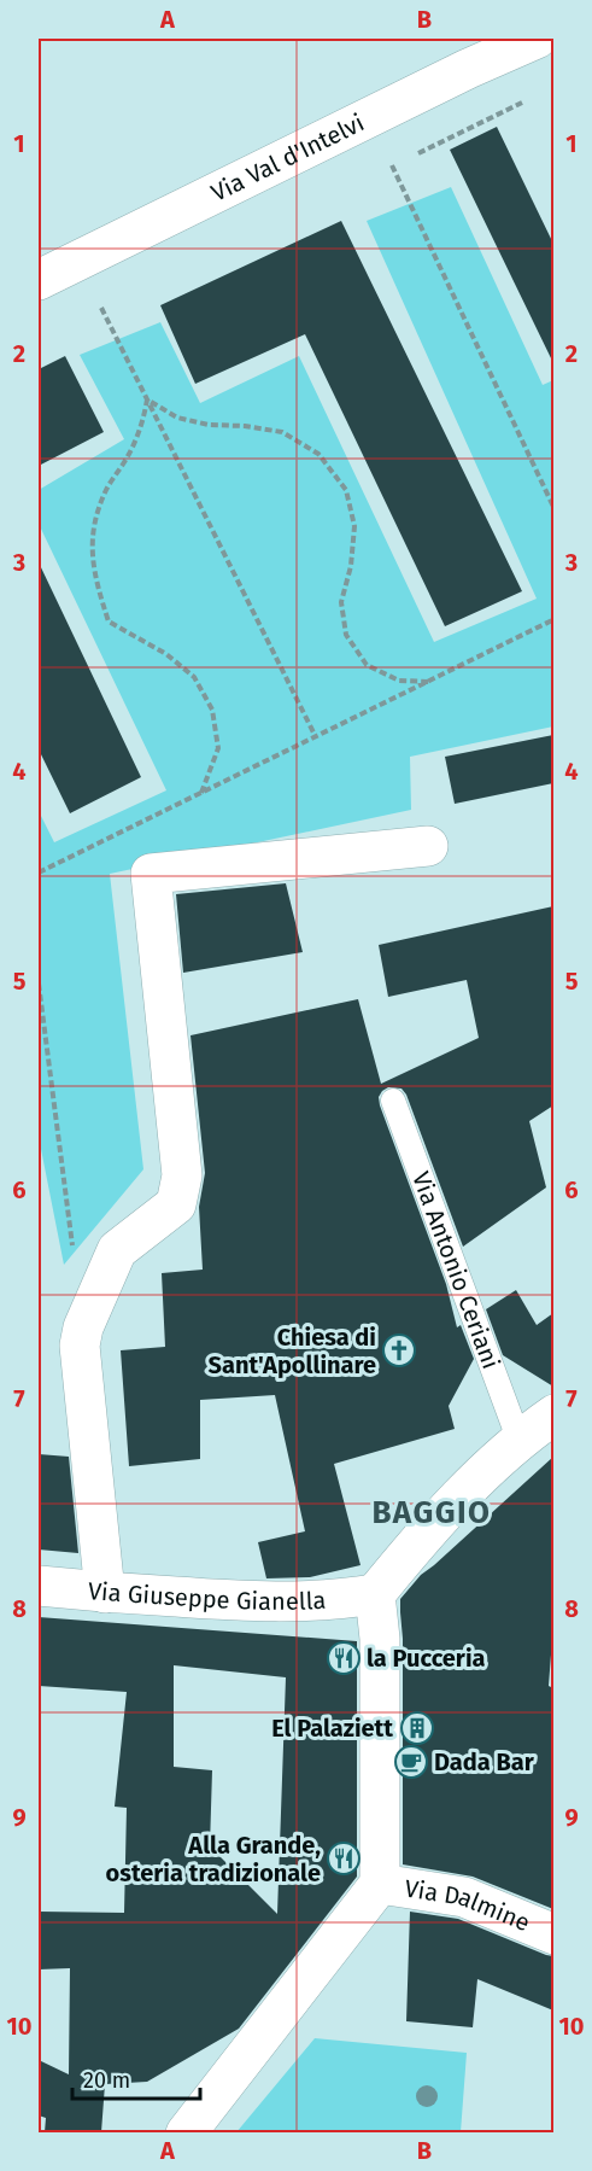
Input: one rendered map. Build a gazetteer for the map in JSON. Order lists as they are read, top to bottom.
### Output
{
  "streets": {
    "street": ["Via Val d'Intelvi", "Via Giuseppe Gianella", "Via Dalmine"],
    "lane": ["Via Antonio Ceriani"]
  },
  "districts": ["BAGGIO"],
  "places": {
    "church": ["Chiesa di Sant'Apollinare"],
    "restaurant": ["la Pucceria", "Alla Grande, osteria tradizionale"],
    "building": ["El Palaziett"],
    "cafe": ["Dada Bar"]
  },
  "scale_bar": "20 m",
  "grid": {
    "columns": ["A", "B"],
    "rows": [
      "1",
      "2",
      "3",
      "4",
      "5",
      "6",
      "7",
      "8",
      "9",
      "10"
    ]
  }
}
